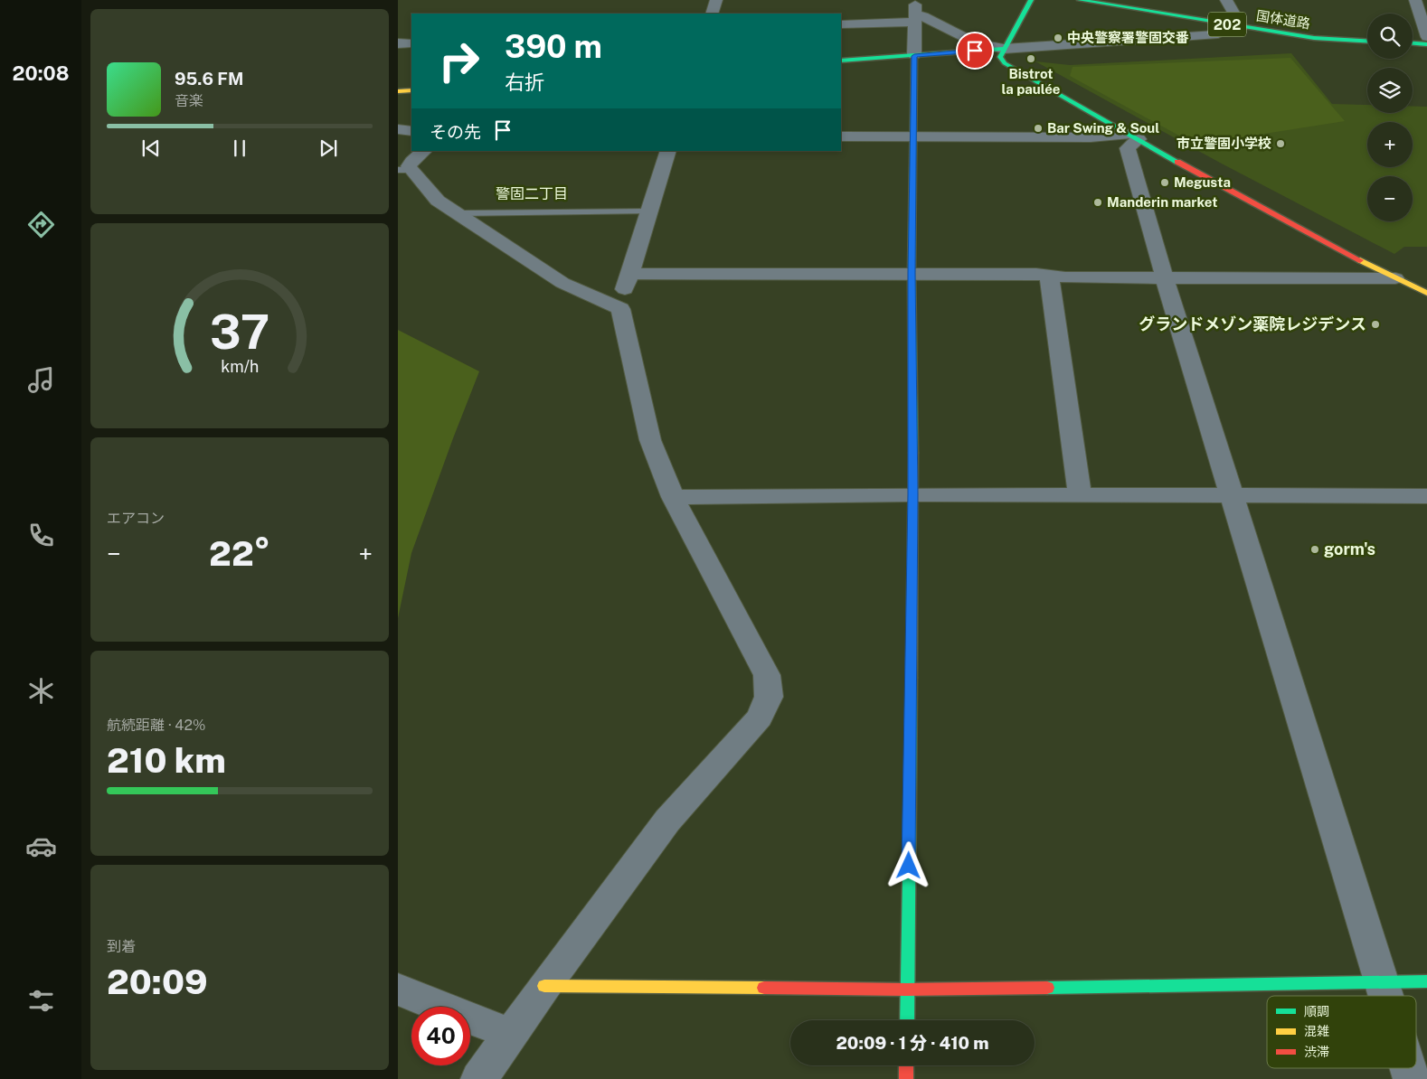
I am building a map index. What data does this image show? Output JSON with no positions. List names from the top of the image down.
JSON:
{
  "streets": {
    "main road": ["国体道路", "202"]
  },
  "districts": ["警固二丁目"],
  "places": [
    "中央警察署警固交番",
    "Bistrot la paulée",
    "Bar Swing & Soul",
    "市立警固小学校",
    "Megusta",
    "Manderin market",
    "グランドメゾン薬院レジデンス",
    "gorm's"
  ],
  "legend": ["順調", "混雑", "渋滞"],
  "page": {
    "tabs": "20:08",
    "map_buttons": ["+", "−"],
    "turn": ["390 m", "右折"],
    "song": ["95.6 FM", "音楽"],
    "then": "その先",
    "tile": [
      "エアコン",
      ["航続距離 · 42%", "210 km"],
      ["到着", "20:09"]
    ],
    "heat": ["−", "22°", "+"],
    "limit": "40",
    "trip": "20:09 · 1 分 · 410 m",
    "gauge": ["37", "km/h"]
  }
}
